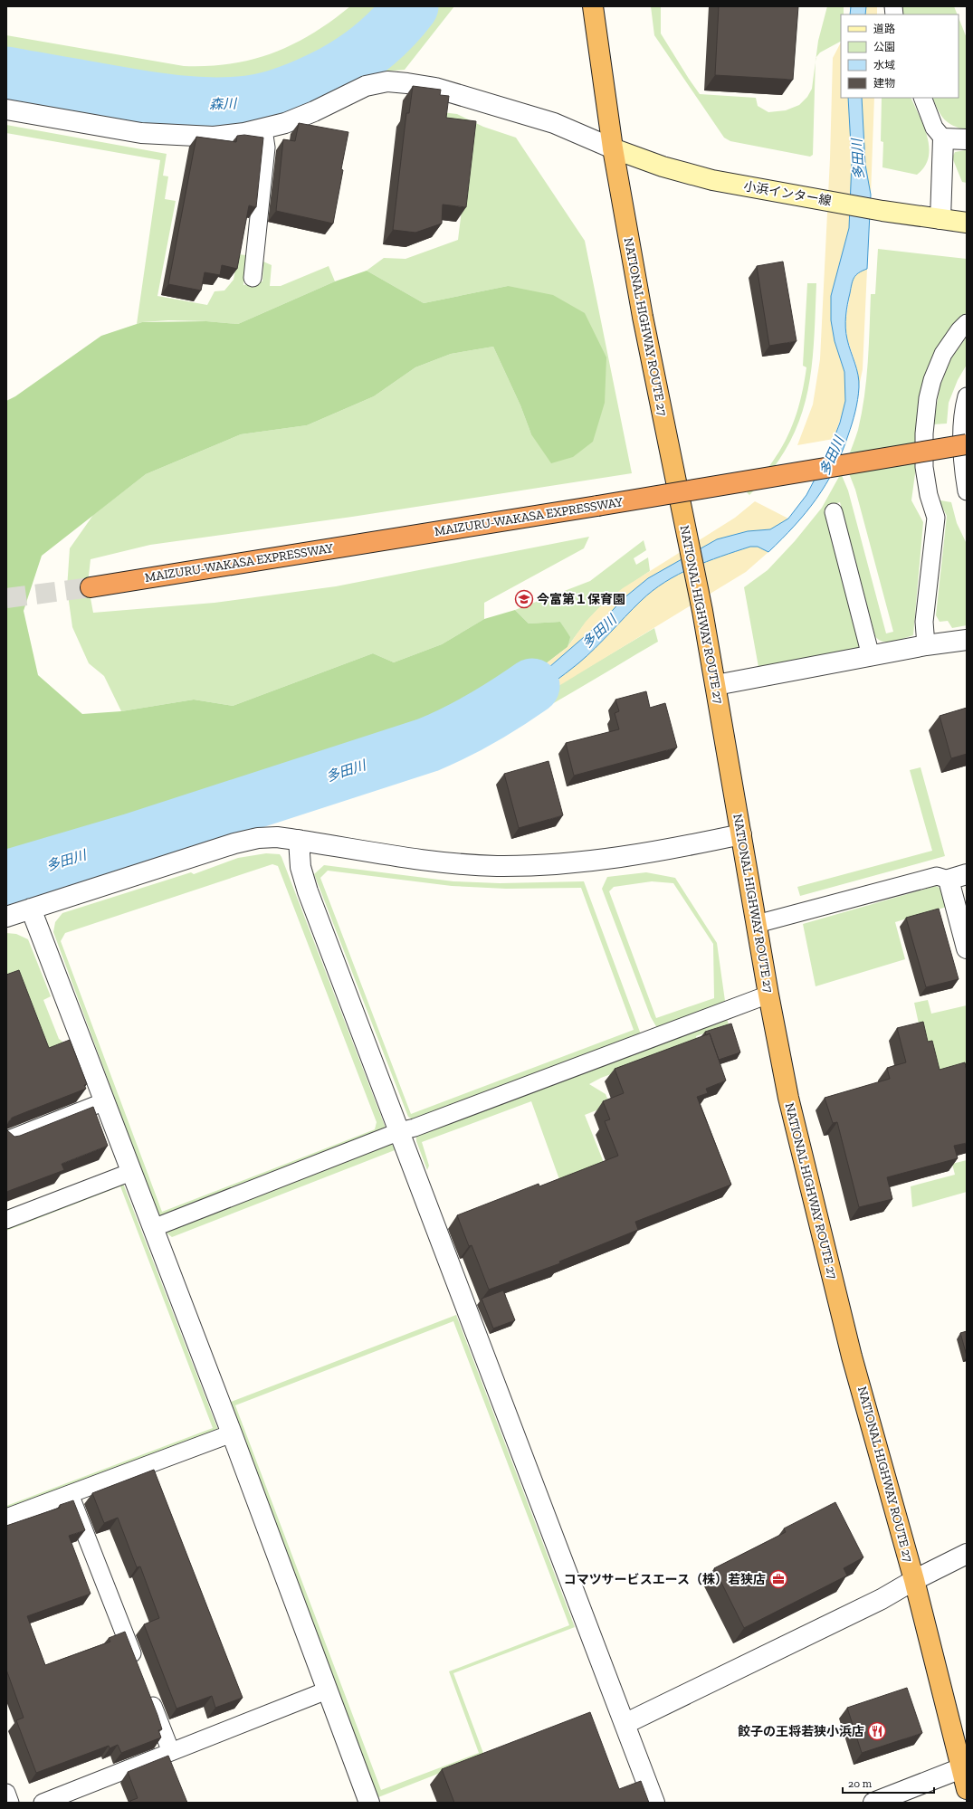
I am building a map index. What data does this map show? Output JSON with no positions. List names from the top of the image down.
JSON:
{
  "streets": {
    "highway": ["NATIONAL HIGHWAY ROUTE 27", "MAIZURU-WAKASA EXPRESSWAY"],
    "main road": ["小浜インター線"]
  },
  "crossings": [
    ["小浜インター線", "NATIONAL HIGHWAY ROUTE 27"]
  ],
  "water": ["森川", "多田川"],
  "places": {
    "school or university": ["今富第１保育園"],
    "office": ["コマツサービスエース（株）若狭店"],
    "restaurant": ["餃子の王将若狭小浜店"]
  },
  "legend": [
    "道路",
    "公園",
    "水域",
    "建物"
  ],
  "scale_bar": "20 m"
}
